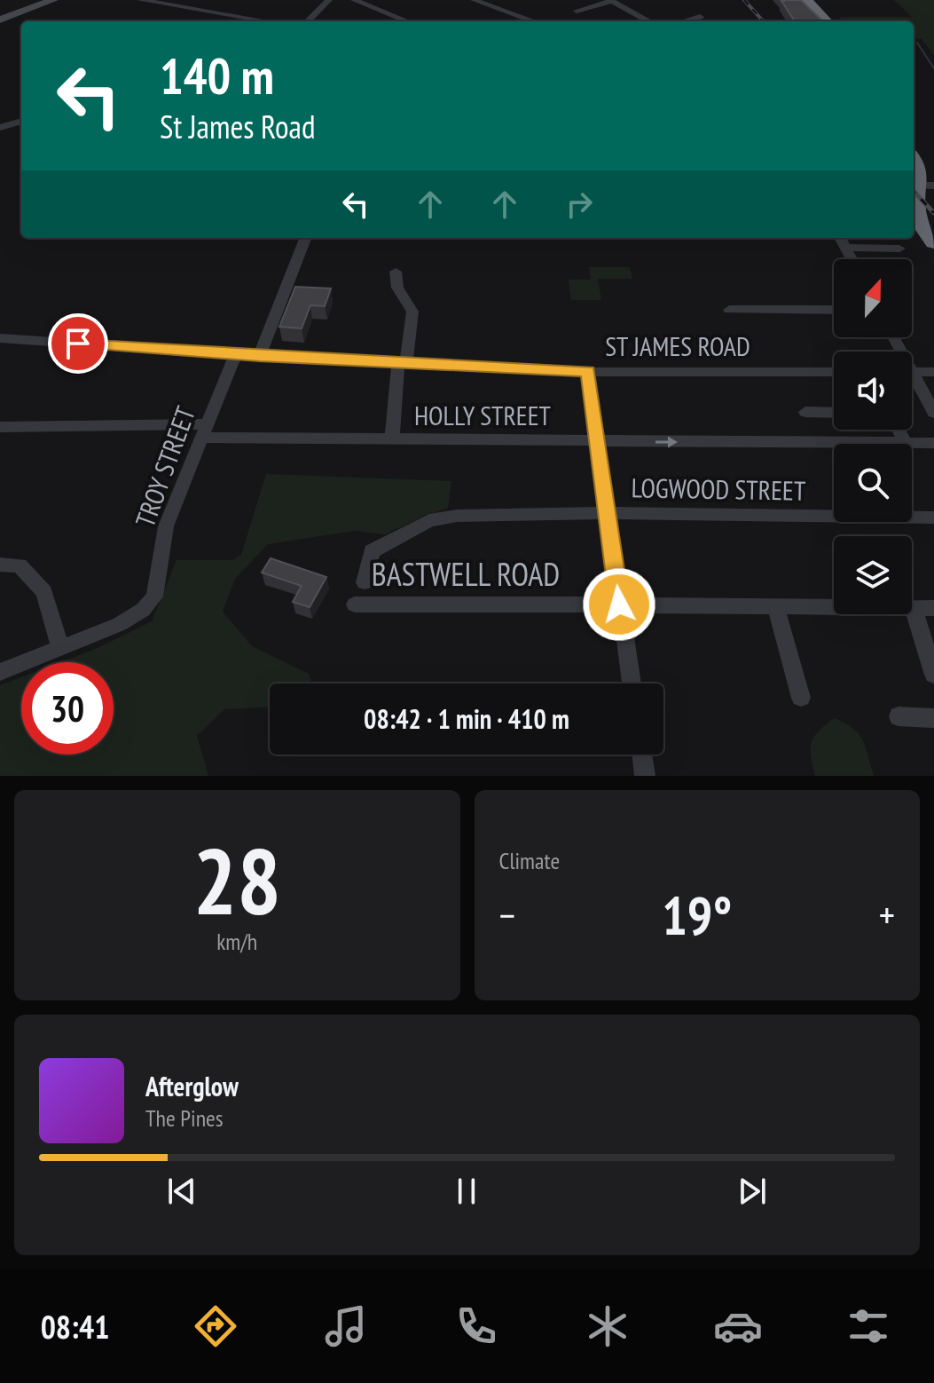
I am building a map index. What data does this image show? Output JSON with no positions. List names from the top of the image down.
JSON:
{
  "streets": {
    "street": [
      "ST JAMES ROAD",
      "HOLLY STREET",
      "TROY STREET",
      "LOGWOOD STREET",
      "BASTWELL ROAD"
    ]
  },
  "crossings": [
    ["ST JAMES ROAD", "TROY STREET"],
    ["HOLLY STREET", "TROY STREET"]
  ],
  "north": "top",
  "page": {
    "turn": ["140 m", "St James Road"],
    "limit": "30",
    "trip": "08:42 · 1 min · 410 m",
    "tile": [
      ["28", "km/h"],
      "Climate"
    ],
    "heat": ["−", "19°", "+"],
    "song": ["Afterglow", "The Pines"],
    "tabs": "08:41"
  }
}
